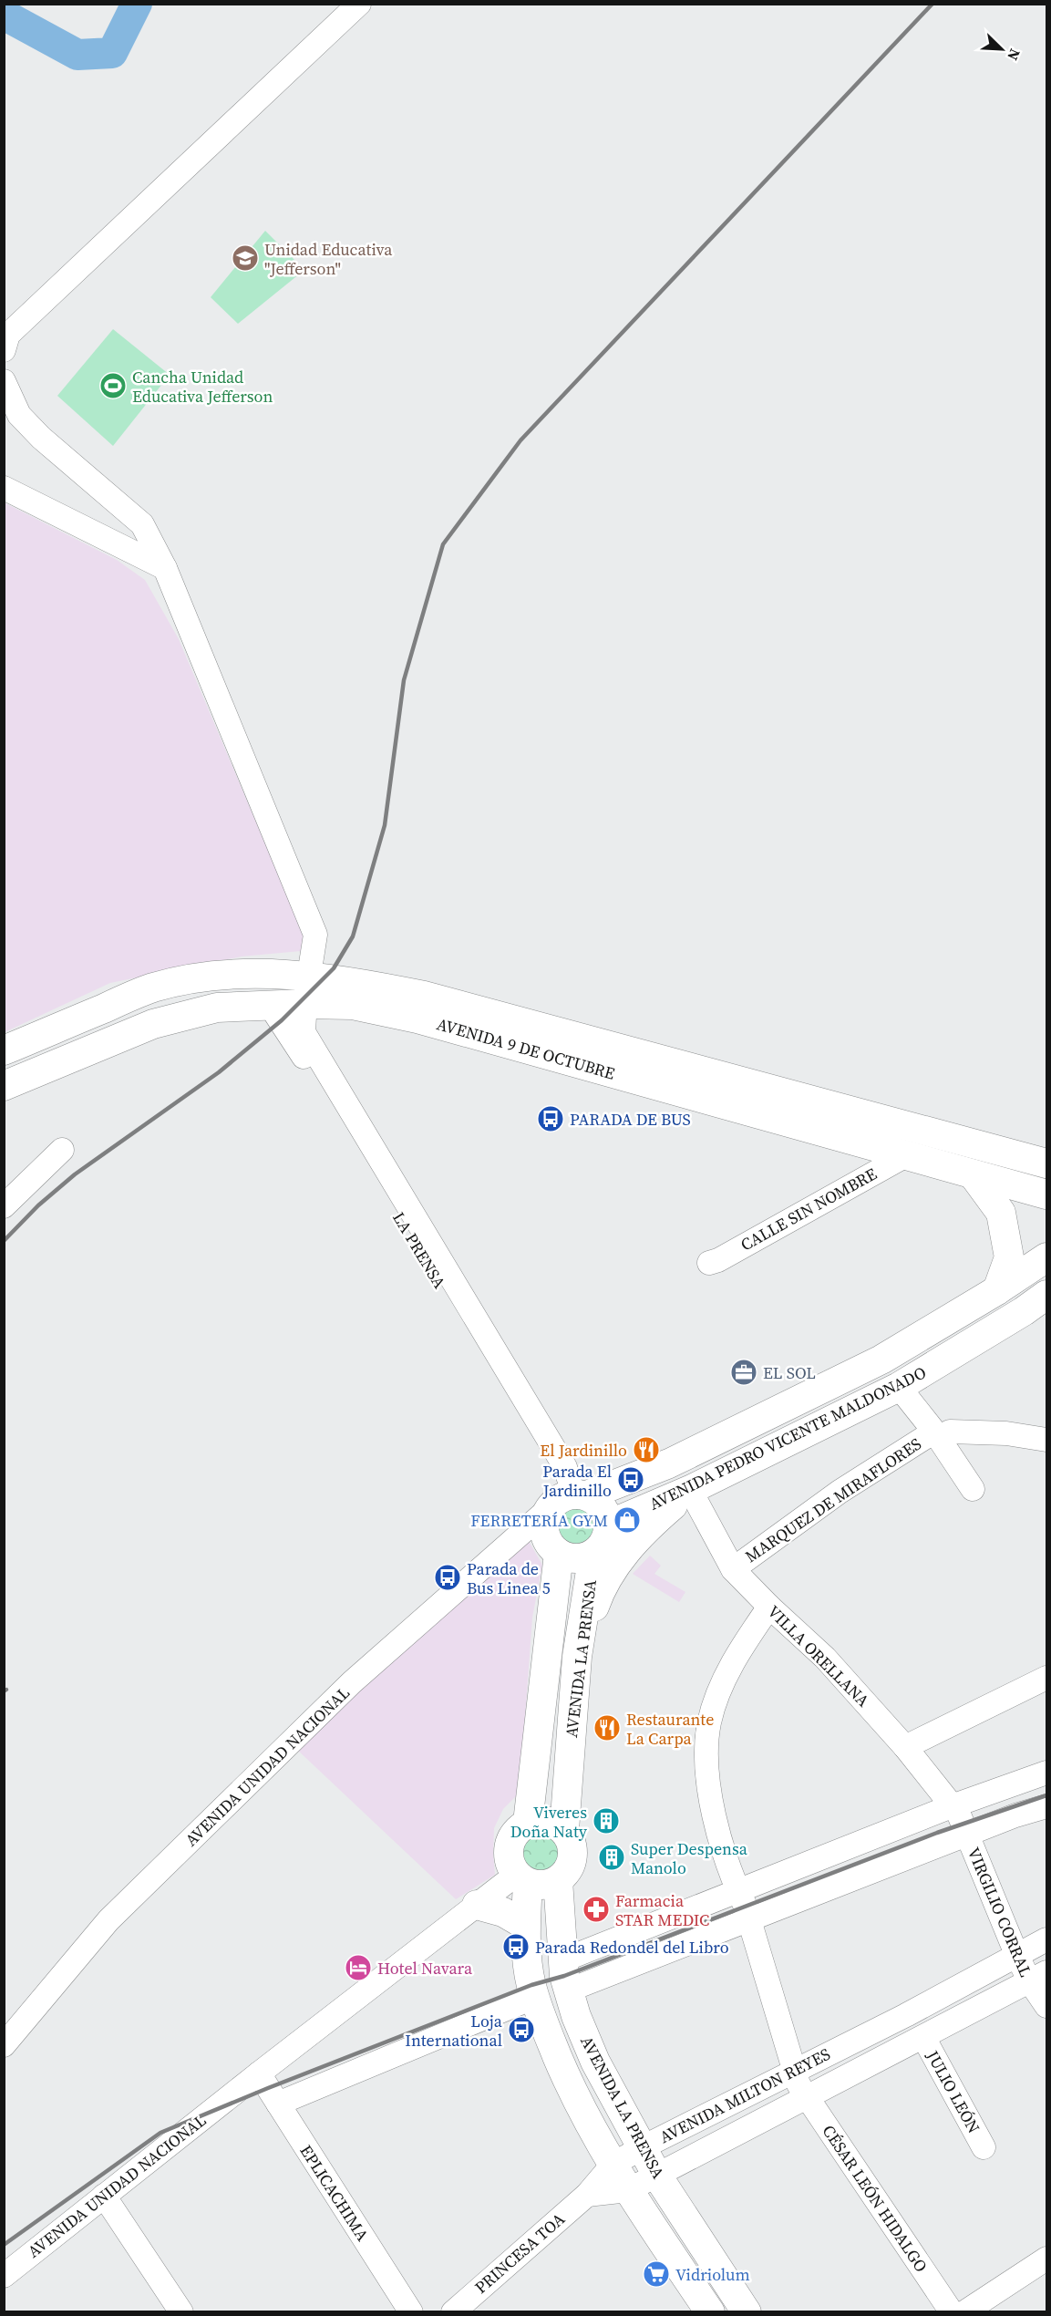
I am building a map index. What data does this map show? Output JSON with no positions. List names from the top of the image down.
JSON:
{
  "streets": {
    "main road": ["AVENIDA 9 DE OCTUBRE", "AVENIDA PEDRO VICENTE MALDONADO", "AVENIDA LA PRENSA"],
    "street": [
      "CALLE SIN NOMBRE",
      "LA PRENSA",
      "MARQUEZ DE MIRAFLORES",
      "VILLA ORELLANA",
      "AVENIDA UNIDAD NACIONAL",
      "VIRGILIO CORRAL",
      "JULIO LEÓN",
      "AVENIDA MILTON REYES",
      "EPLICACHIMA",
      "CÉSAR LEÓN HIDALGO",
      "PRINCESA TOA"
    ]
  },
  "crossings": [
    ["AVENIDA 9 DE OCTUBRE", "CALLE SIN NOMBRE"],
    ["AVENIDA 9 DE OCTUBRE", "LA PRENSA"],
    ["LA PRENSA", "AVENIDA PEDRO VICENTE MALDONADO"],
    ["LA PRENSA", "AVENIDA LA PRENSA"],
    ["LA PRENSA", "AVENIDA UNIDAD NACIONAL"],
    ["AVENIDA PEDRO VICENTE MALDONADO", "VILLA ORELLANA"],
    ["AVENIDA PEDRO VICENTE MALDONADO", "AVENIDA LA PRENSA"],
    ["AVENIDA PEDRO VICENTE MALDONADO", "AVENIDA UNIDAD NACIONAL"],
    ["MARQUEZ DE MIRAFLORES", "VILLA ORELLANA"],
    ["VILLA ORELLANA", "VIRGILIO CORRAL"],
    ["VILLA ORELLANA", "CÉSAR LEÓN HIDALGO"],
    ["AVENIDA LA PRENSA", "AVENIDA UNIDAD NACIONAL"],
    ["AVENIDA LA PRENSA", "AVENIDA MILTON REYES"],
    ["AVENIDA UNIDAD NACIONAL", "EPLICACHIMA"],
    ["VIRGILIO CORRAL", "AVENIDA MILTON REYES"],
    ["JULIO LEÓN", "AVENIDA MILTON REYES"],
    ["AVENIDA MILTON REYES", "CÉSAR LEÓN HIDALGO"],
    ["AVENIDA MILTON REYES", "PRINCESA TOA"]
  ],
  "places": {
    "school or university": ["Unidad Educativa \"Jefferson\""],
    "sports": ["Cancha Unidad Educativa Jefferson"],
    "bus stop": [
      "PARADA DE BUS",
      "Parada El Jardinillo",
      "Parada de Bus Linea 5",
      "Parada Redondel del Libro",
      "Loja International"
    ],
    "office": ["EL SOL"],
    "restaurant": ["El Jardinillo", "Restaurante La Carpa"],
    "shop": ["FERRETERÍA GYM"],
    "building": ["Viveres Doña Naty", "Super Despensa Manolo"],
    "pharmacy": ["Farmacia STAR MEDIC"],
    "hotel": ["Hotel Navara"],
    "supermarket": ["Vidriolum"]
  },
  "north": "bottom right"
}
